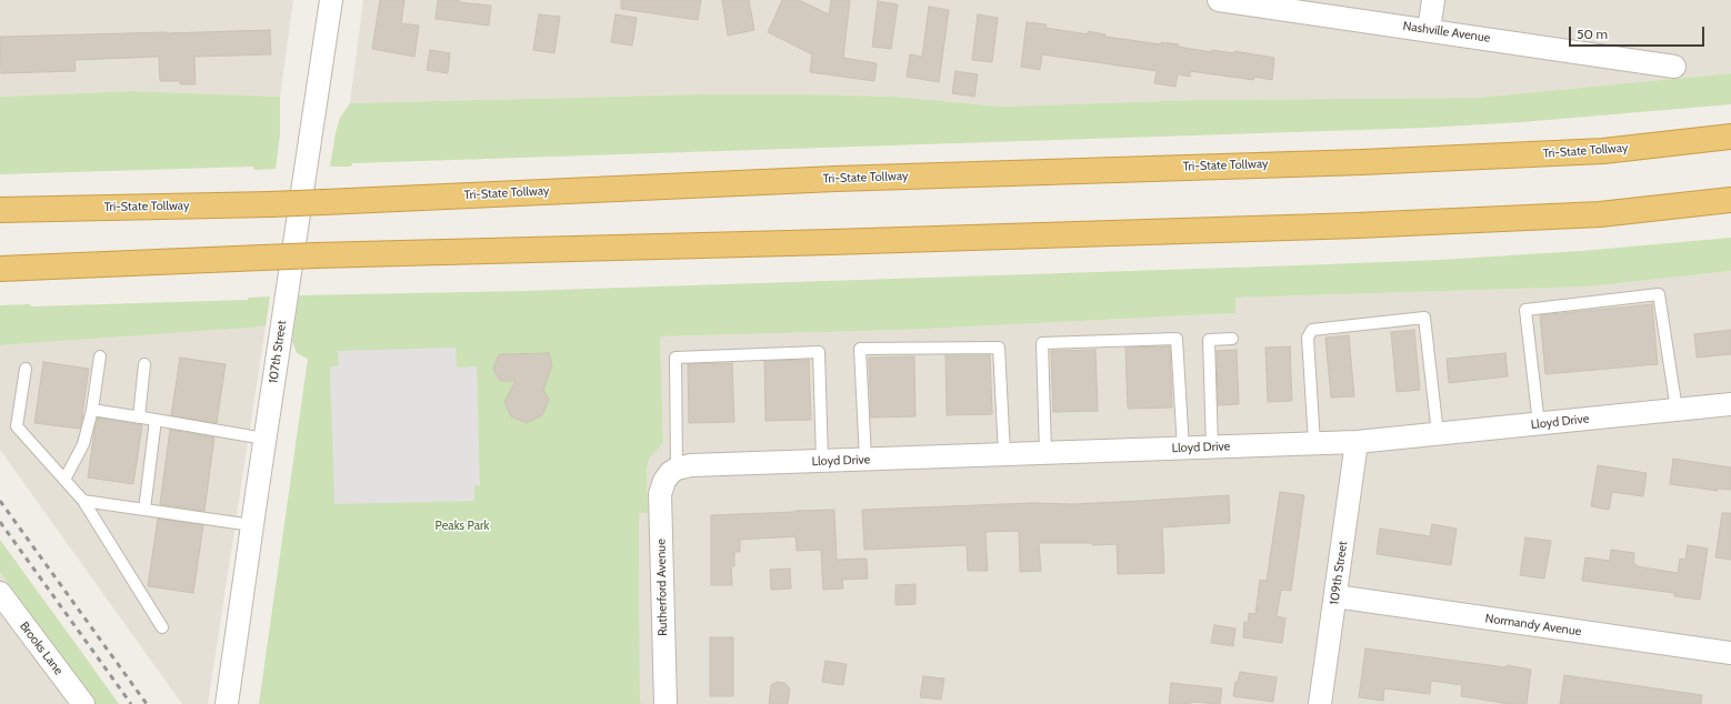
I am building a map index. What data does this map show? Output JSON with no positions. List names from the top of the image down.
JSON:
{
  "streets": {
    "highway": ["Tri-State Tollway"],
    "street": [
      "Nashville Avenue",
      "107th Street",
      "Lloyd Drive",
      "109th Street",
      "Rutherford Avenue",
      "Normandy Avenue",
      "Brooks Lane"
    ]
  },
  "crossings": [
    ["Lloyd Drive", "109th Street"],
    ["Lloyd Drive", "Rutherford Avenue"],
    ["109th Street", "Normandy Avenue"]
  ],
  "parks": ["Peaks Park"],
  "scale_bar": "50 m"
}
